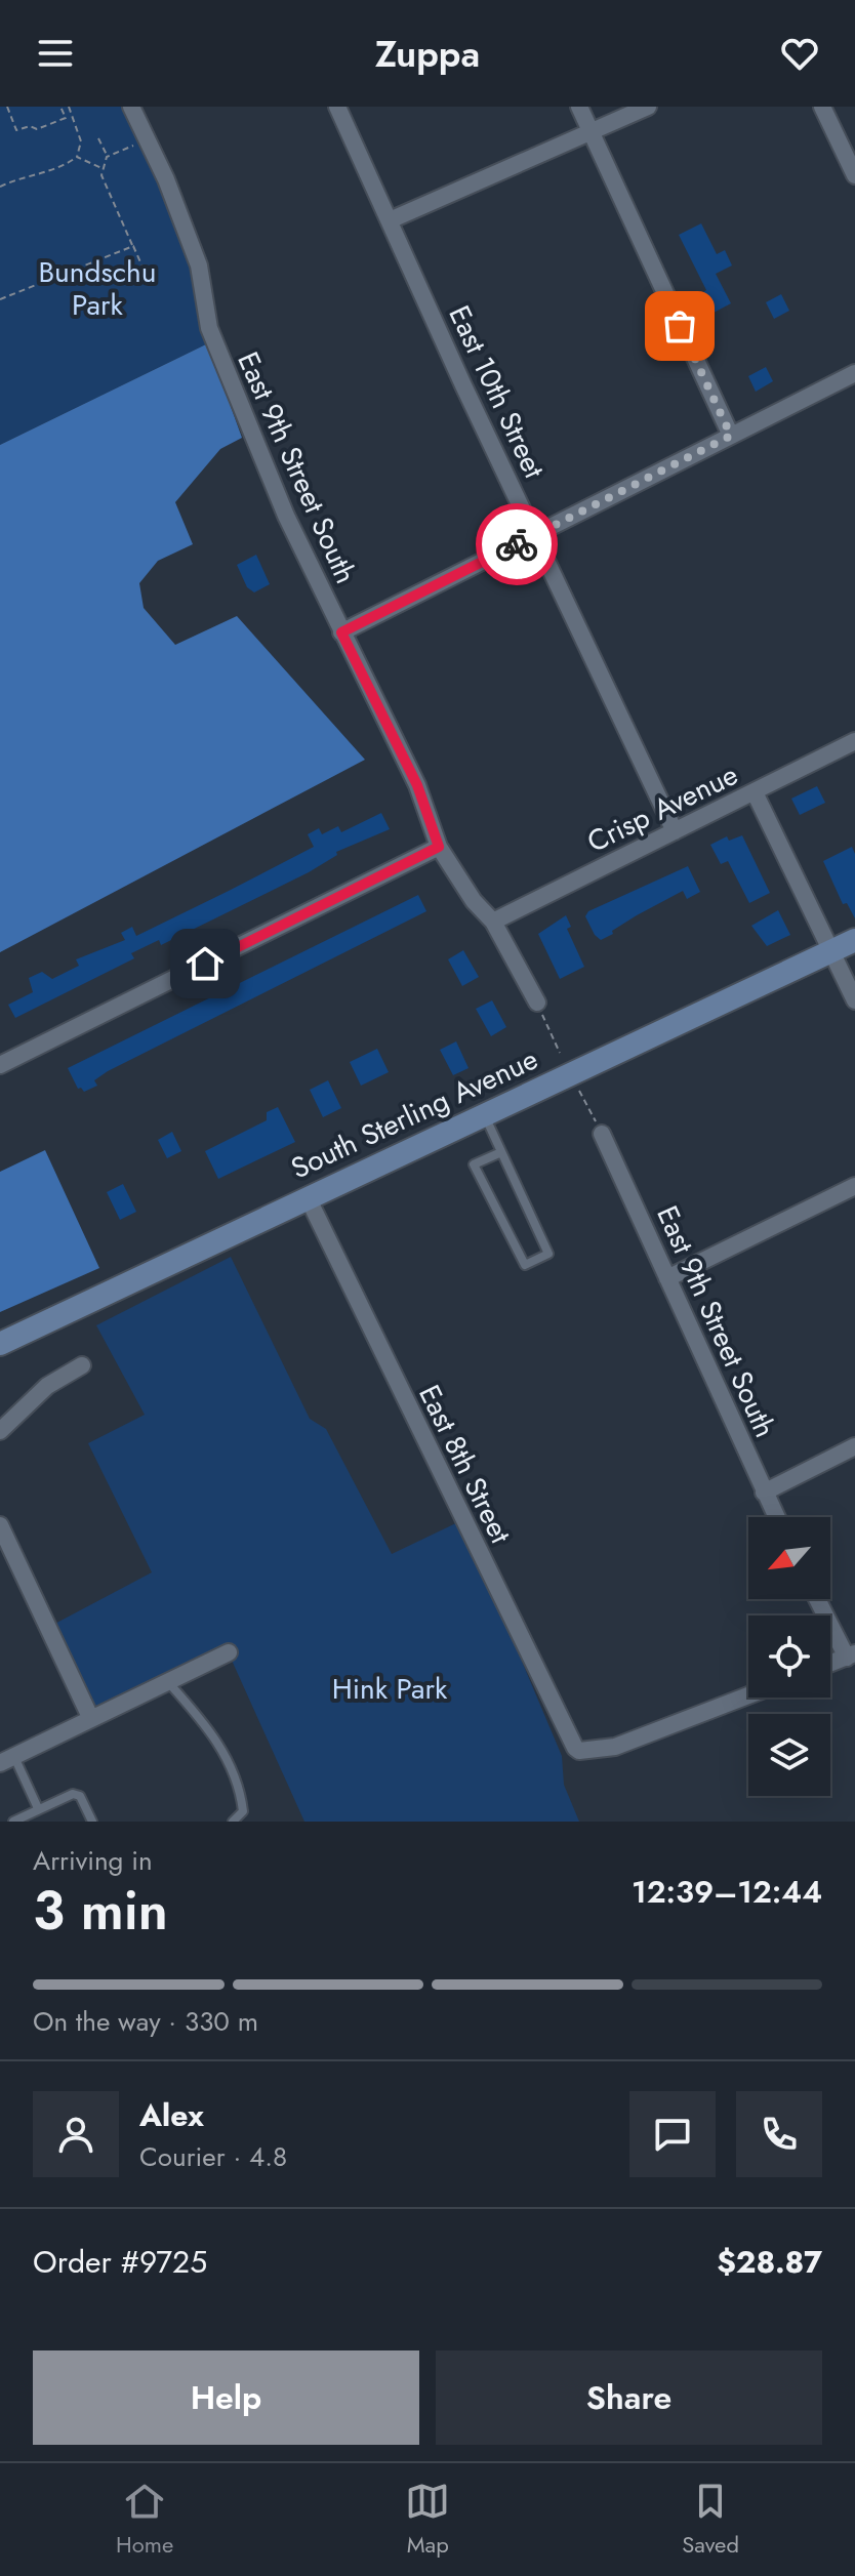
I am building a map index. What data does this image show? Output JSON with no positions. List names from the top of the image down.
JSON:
{
  "streets": {
    "main road": ["South Sterling Avenue"],
    "street": [
      "East 10th Street",
      "East 9th Street South",
      "Crisp Avenue",
      "East 8th Street"
    ]
  },
  "crossings": [
    ["East 10th Street", "Crisp Avenue"],
    ["East 9th Street South", "Crisp Avenue"],
    ["South Sterling Avenue", "East 8th Street"]
  ],
  "parks": ["Bundschu Park", "Hink Park"],
  "north": "bottom left",
  "page": {
    "header": "Zuppa",
    "heading": ["3 min", "Arriving in", "12:39–12:44"],
    "panel": [
      "Alex",
      "Courier · 4.8",
      "Order #9725",
      "$28.87"
    ],
    "bar": "On the way · 330 m",
    "buttons": ["Help", "Share"],
    "tabs": ["Home", "Map", "Saved"]
  }
}
